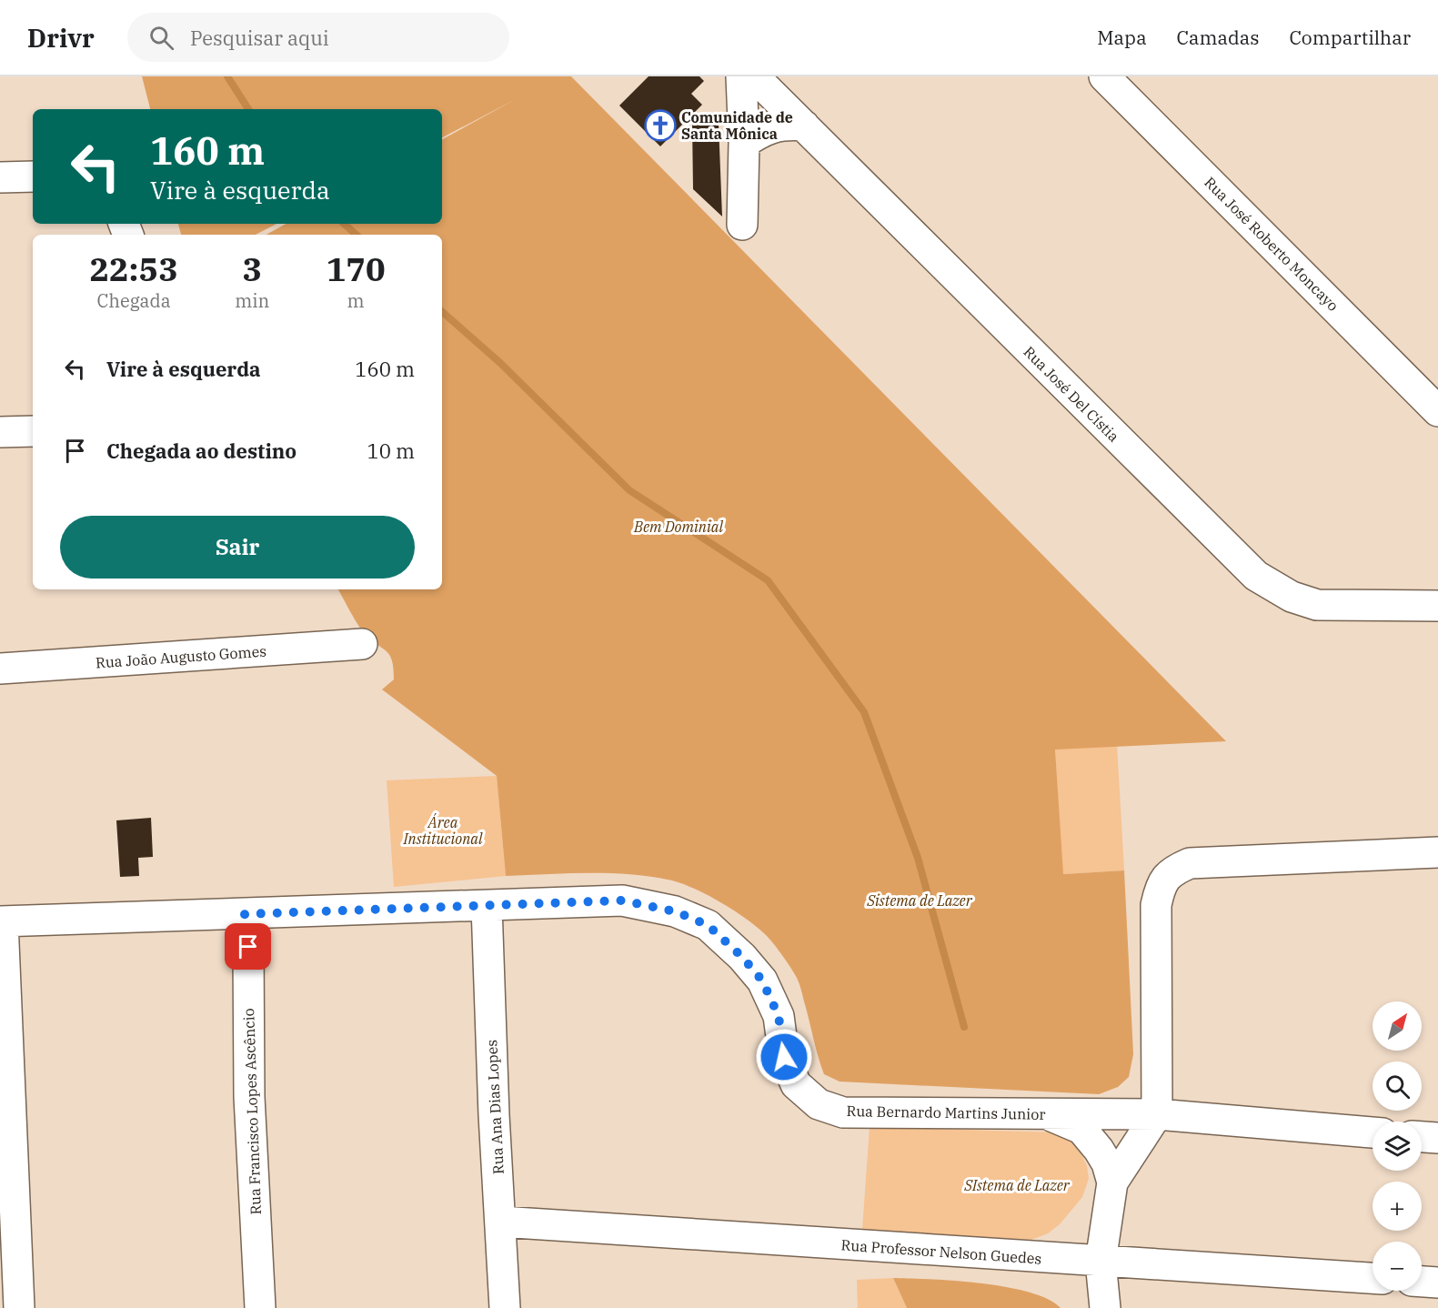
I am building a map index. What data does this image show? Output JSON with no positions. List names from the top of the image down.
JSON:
{
  "streets": {
    "street": [
      "Rua José Roberto Moncayo",
      "Rua José Del Cístia",
      "Rua João Augusto Gomes",
      "Rua Ana Dias Lopes",
      "Rua Francisco Lopes Ascêncio",
      "Rua Bernardo Martins Junior",
      "Rua Professor Nelson Guedes"
    ]
  },
  "crossings": [
    ["Rua Ana Dias Lopes", "Rua Bernardo Martins Junior"],
    ["Rua Ana Dias Lopes", "Rua Professor Nelson Guedes"],
    ["Rua Francisco Lopes Ascêncio", "Rua Bernardo Martins Junior"]
  ],
  "parks": [
    "Bem Dominial",
    "Área Institucional",
    "Sistema de Lazer",
    "SIstema de Lazer"
  ],
  "places": {
    "church": ["Comunidade de Santa Mônica"]
  },
  "north": "top right",
  "page": {
    "header": "Drivr",
    "search": "Pesquisar aqui",
    "nav": ["Mapa", "Camadas", "Compartilhar"],
    "turn": ["160 m", "Vire à esquerda"],
    "eta": [
      "22:53",
      "Chegada",
      "3",
      "min",
      "170",
      "m"
    ],
    "list": [
      {
        "name": "Vire à esquerda",
        "value": "160 m"
      },
      {
        "name": "Chegada ao destino",
        "value": "10 m"
      }
    ],
    "buttons": "Sair",
    "map_buttons": ["+", "−"]
  }
}
